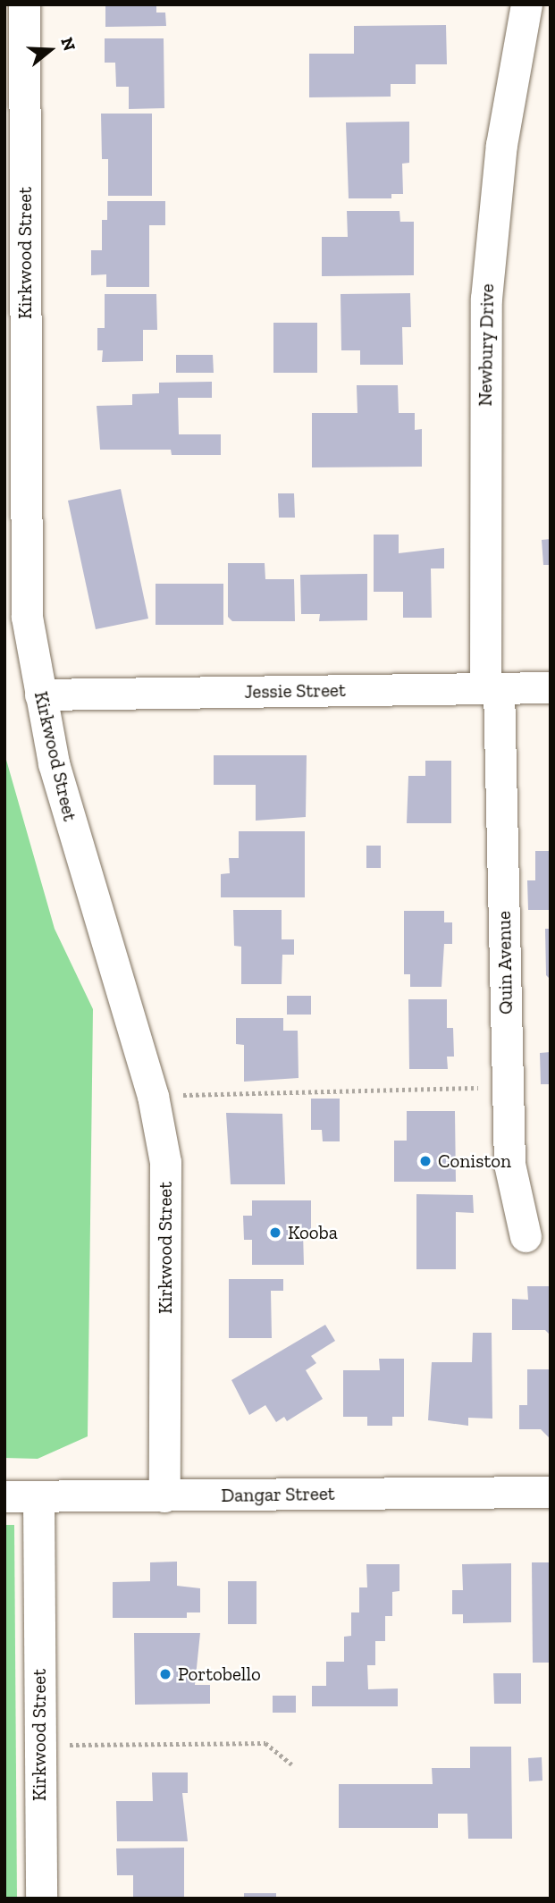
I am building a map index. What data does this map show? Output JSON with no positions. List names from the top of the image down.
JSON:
{
  "streets": {
    "street": [
      "Kirkwood Street",
      "Newbury Drive",
      "Jessie Street",
      "Quin Avenue",
      "Dangar Street"
    ]
  },
  "crossings": [
    ["Kirkwood Street", "Jessie Street"],
    ["Kirkwood Street", "Dangar Street"],
    ["Newbury Drive", "Jessie Street"],
    ["Newbury Drive", "Quin Avenue"],
    ["Jessie Street", "Quin Avenue"]
  ],
  "places": ["Coniston", "Kooba", "Portobello"],
  "north": "right"
}
